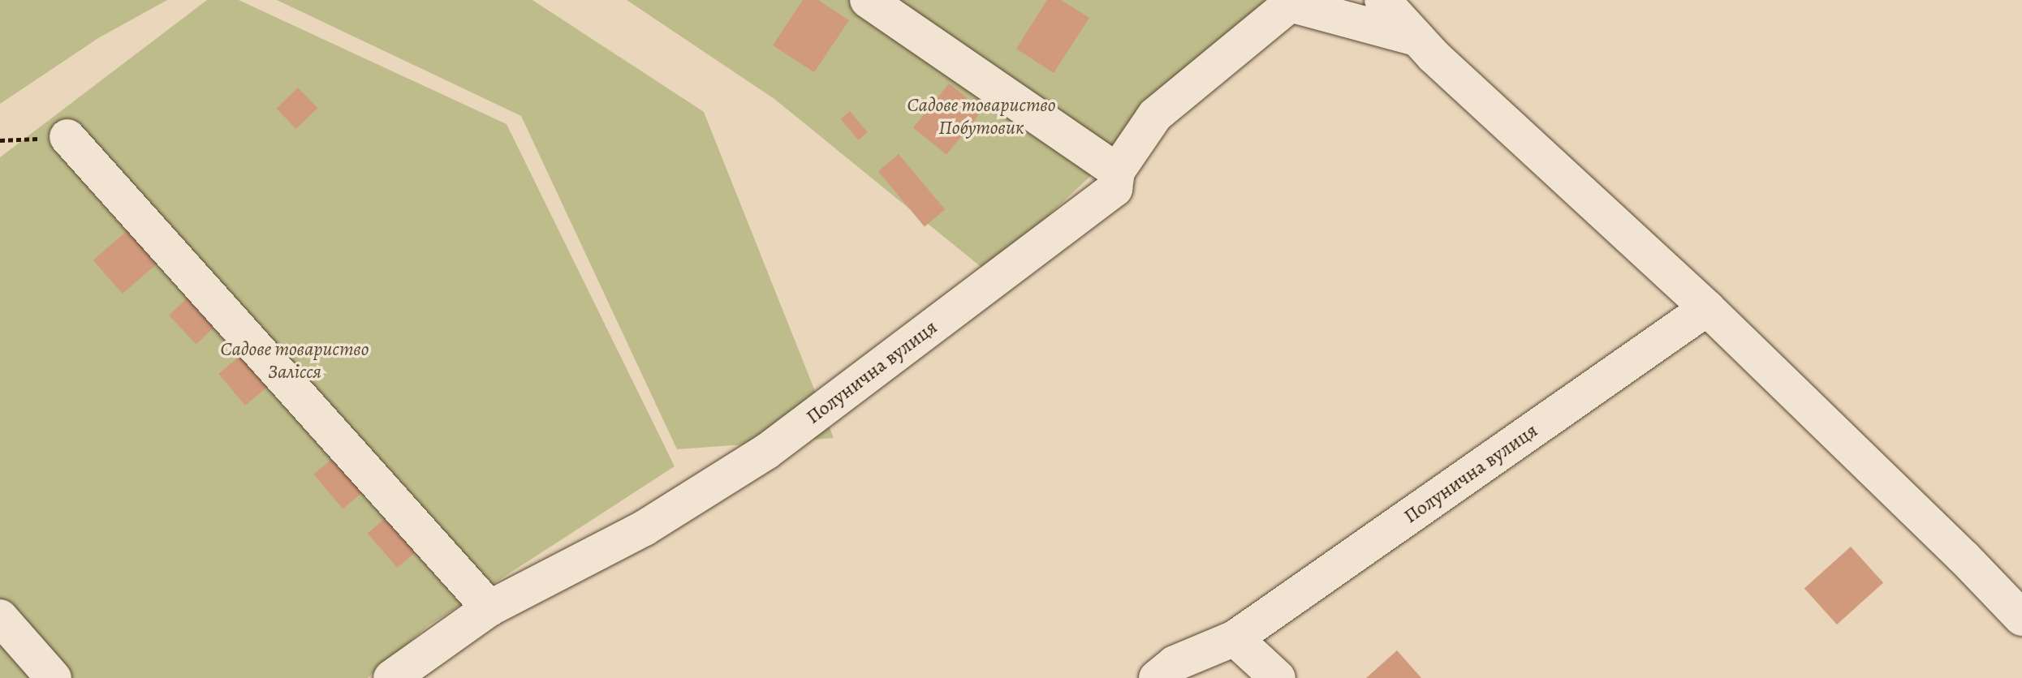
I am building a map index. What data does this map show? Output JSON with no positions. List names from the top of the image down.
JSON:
{
  "streets": {
    "street": ["Полунична вулиця"]
  },
  "parks": ["Садове товариство Побутовик", "Садове товариство Залісся"]
}
